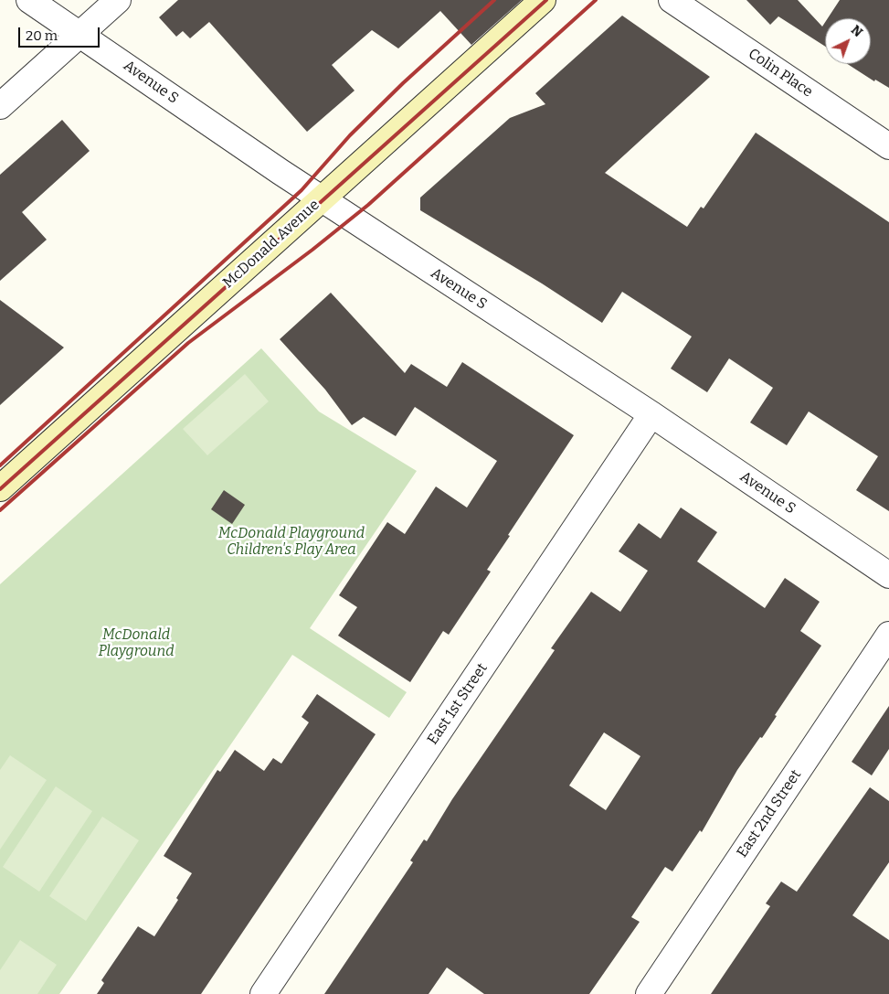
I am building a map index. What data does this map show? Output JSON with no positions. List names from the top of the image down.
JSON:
{
  "streets": {
    "main road": ["McDonald Avenue"],
    "street": [
      "Colin Place",
      "Avenue S",
      "East 1st Street",
      "East 2nd Street"
    ]
  },
  "crossings": [
    ["Avenue S", "McDonald Avenue"],
    ["Avenue S", "East 1st Street"]
  ],
  "parks": ["McDonald Playground Children's Play Area", "McDonald Playground"],
  "scale_bar": "20 m",
  "north": "top right"
}
